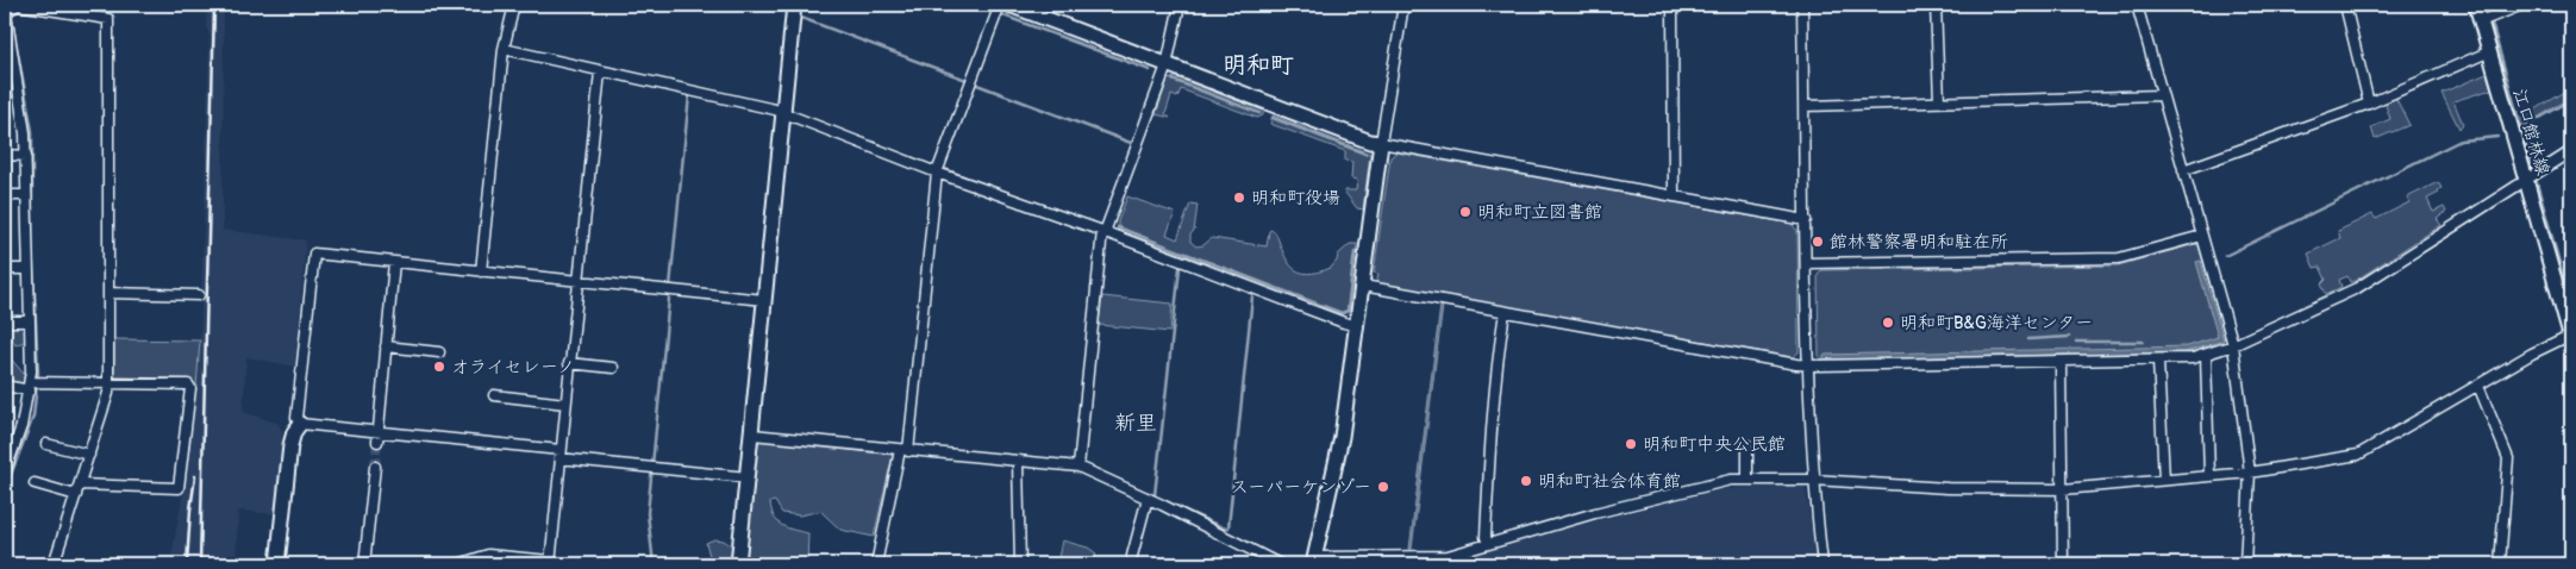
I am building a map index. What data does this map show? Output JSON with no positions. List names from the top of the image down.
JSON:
{
  "streets": {
    "street": ["江口館林線"]
  },
  "districts": ["明和町", "新里"],
  "places": [
    "明和町役場",
    "明和町立図書館",
    "館林警察署明和駐在所",
    "明和町B&G海洋センター",
    "オライセレーノ",
    "明和町中央公民館",
    "明和町社会体育館",
    "スーパーケンゾー"
  ]
}
